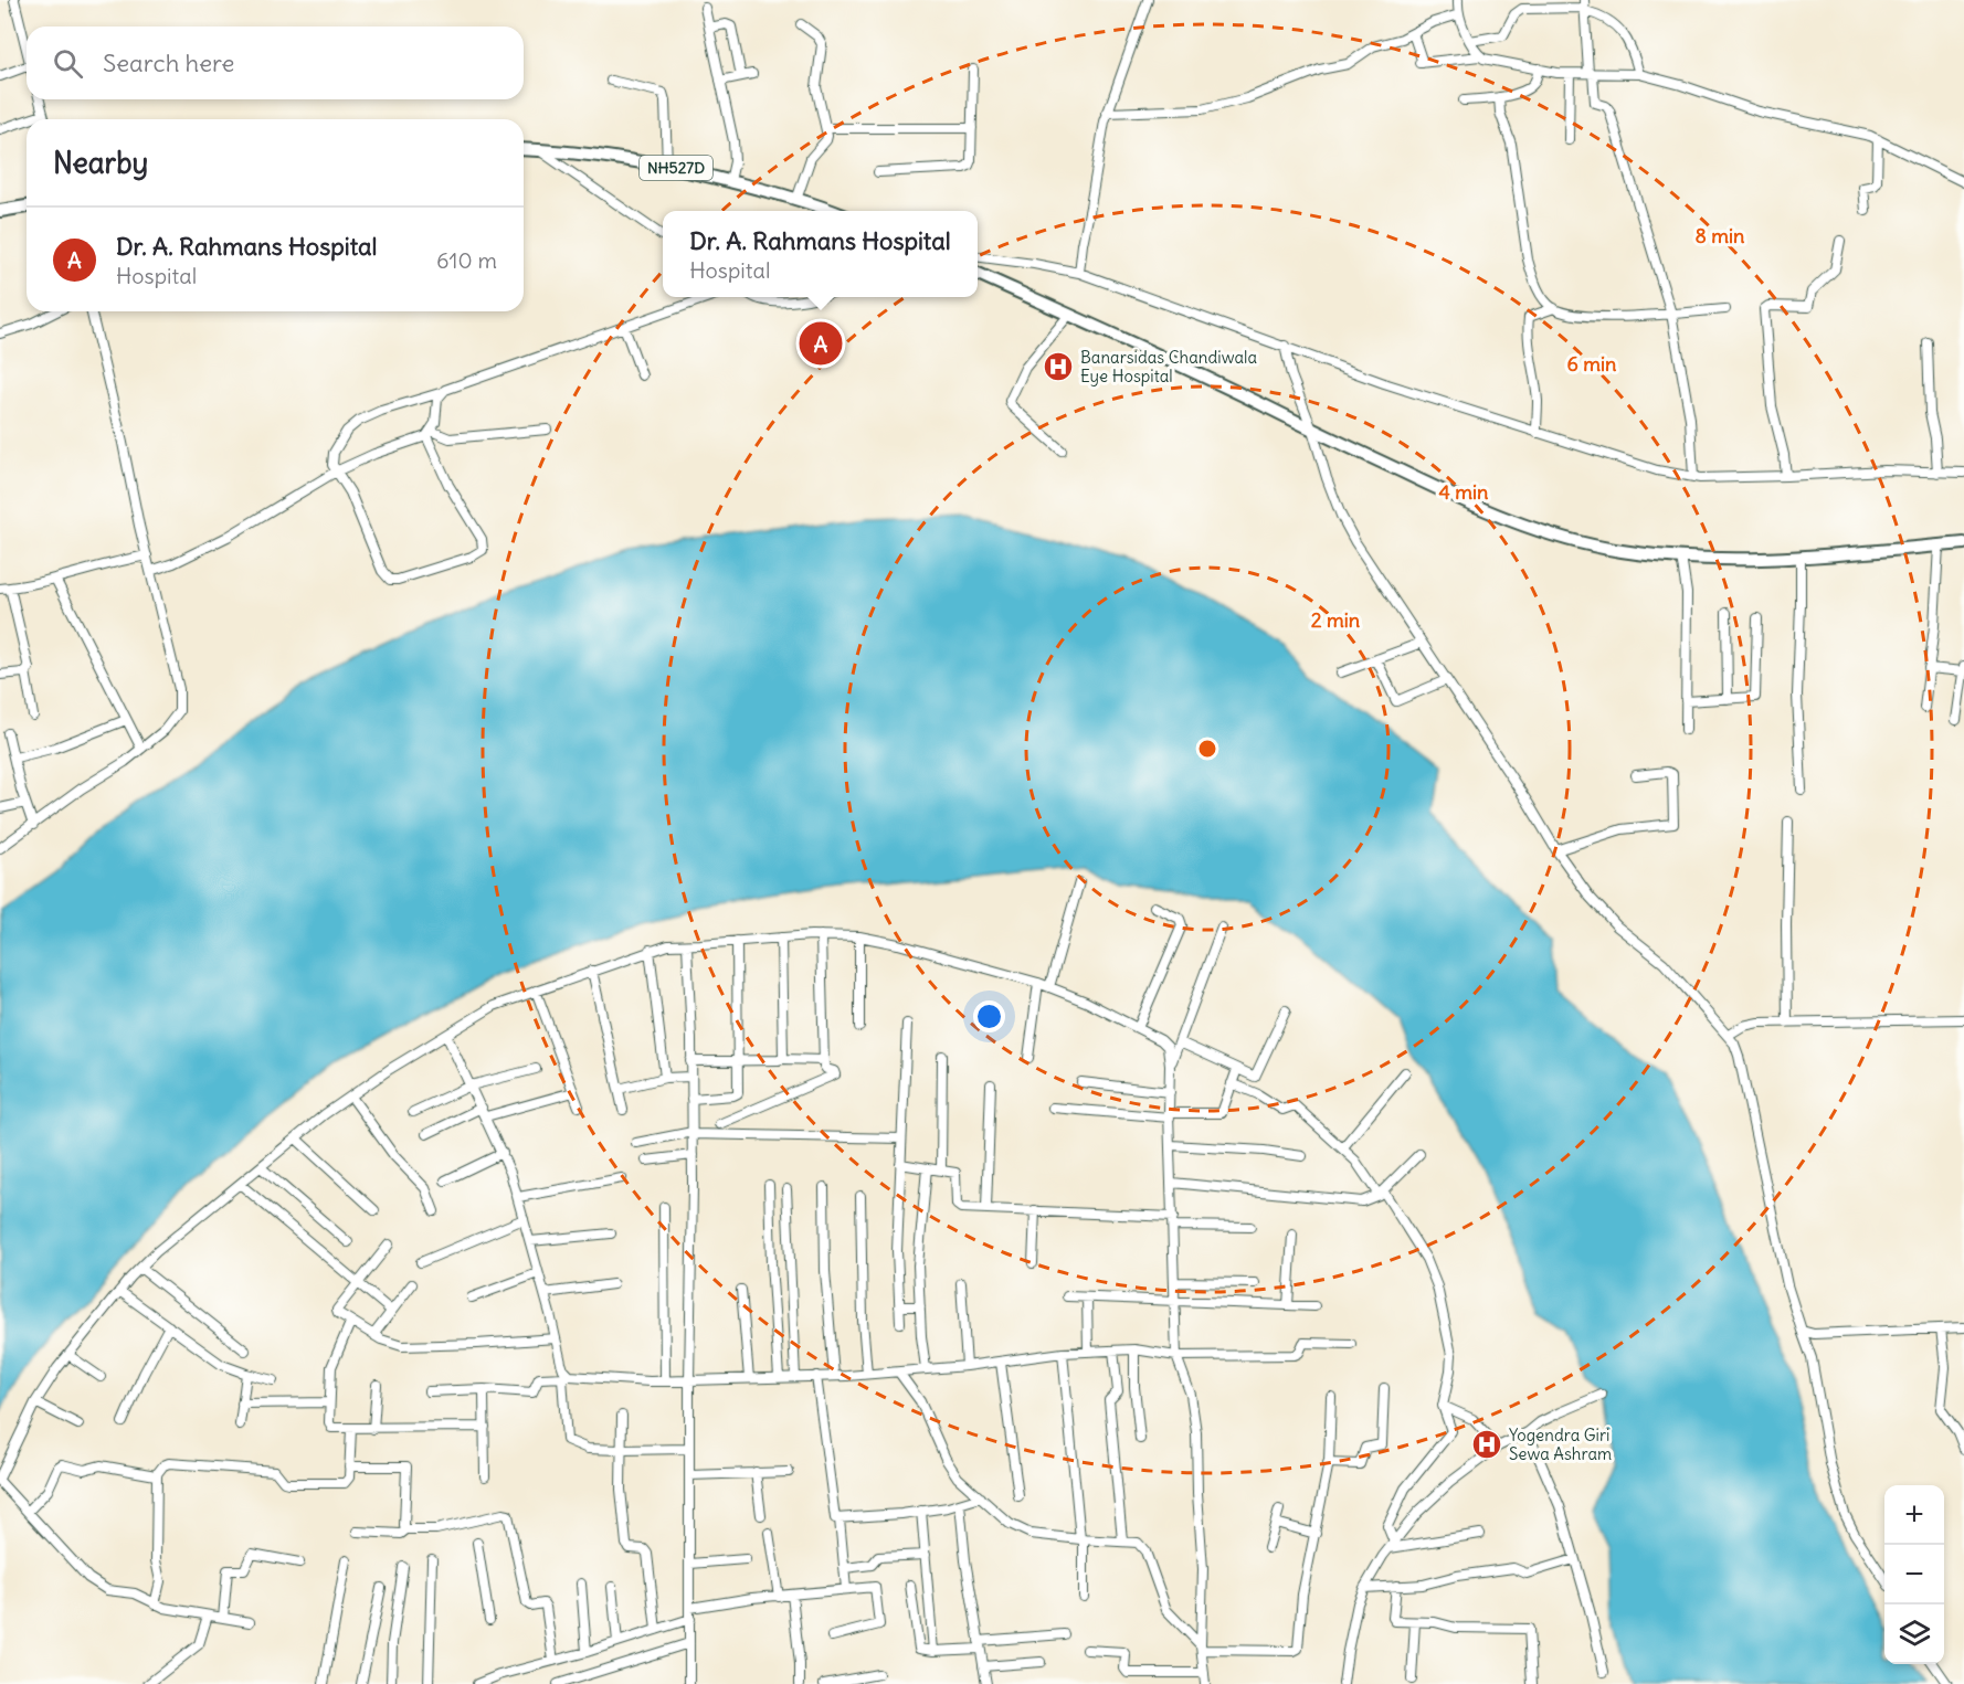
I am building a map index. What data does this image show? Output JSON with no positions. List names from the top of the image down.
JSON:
{
  "streets": {
    "highway": ["NH527D"]
  },
  "places": {
    "hospital": ["Banarsidas Chandiwala Eye Hospital", "Yogendra Giri Sewa Ashram"]
  },
  "page": {
    "search": "Search here",
    "heading": "Nearby",
    "list": [
      {
        "mark": "A",
        "name": "Dr. A. Rahmans Hospital",
        "note": "Hospital",
        "value": "610 m"
      }
    ],
    "popup": ["Dr. A. Rahmans Hospital", "Hospital"],
    "pins": "A",
    "map_buttons": ["+", "−"]
  },
  "rings": [
    "8 min",
    "6 min",
    "4 min",
    "2 min"
  ]
}
